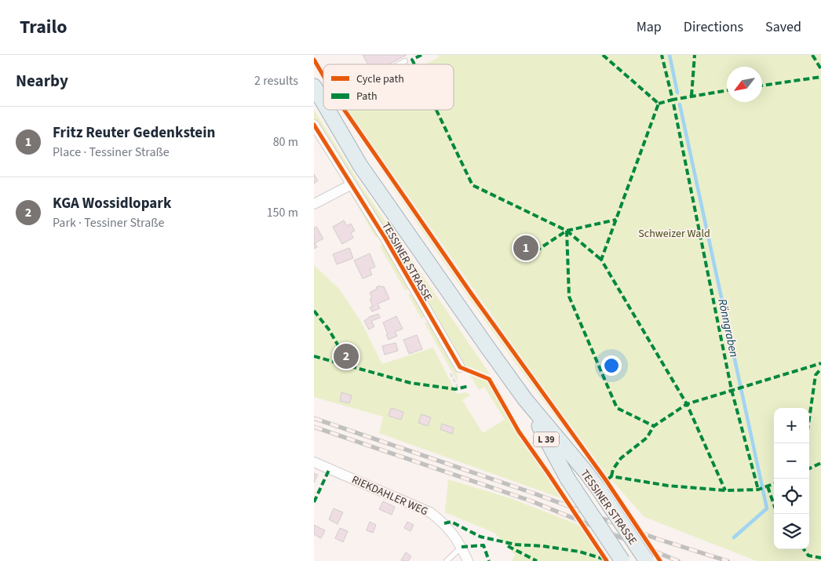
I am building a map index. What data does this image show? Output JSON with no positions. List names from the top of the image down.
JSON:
{
  "streets": {
    "main road": ["TESSINER STRASSE", "L 39"],
    "street": ["RIEKDAHLER WEG"]
  },
  "water": ["Rönngraben"],
  "parks": ["Schweizer Wald"],
  "legend": ["Cycle path", "Path"],
  "north": "bottom left",
  "page": {
    "header": "Trailo",
    "nav": ["Map", "Directions", "Saved"],
    "heading": ["Nearby", "2 results"],
    "list": [
      {
        "mark": "1",
        "name": "Fritz Reuter Gedenkstein",
        "note": "Place · Tessiner Straße",
        "value": "80 m"
      },
      {
        "mark": "2",
        "name": "KGA Wossidlopark",
        "note": "Park · Tessiner Straße",
        "value": "150 m"
      }
    ],
    "pins": ["1", "2"],
    "map_buttons": ["+", "−"]
  }
}
